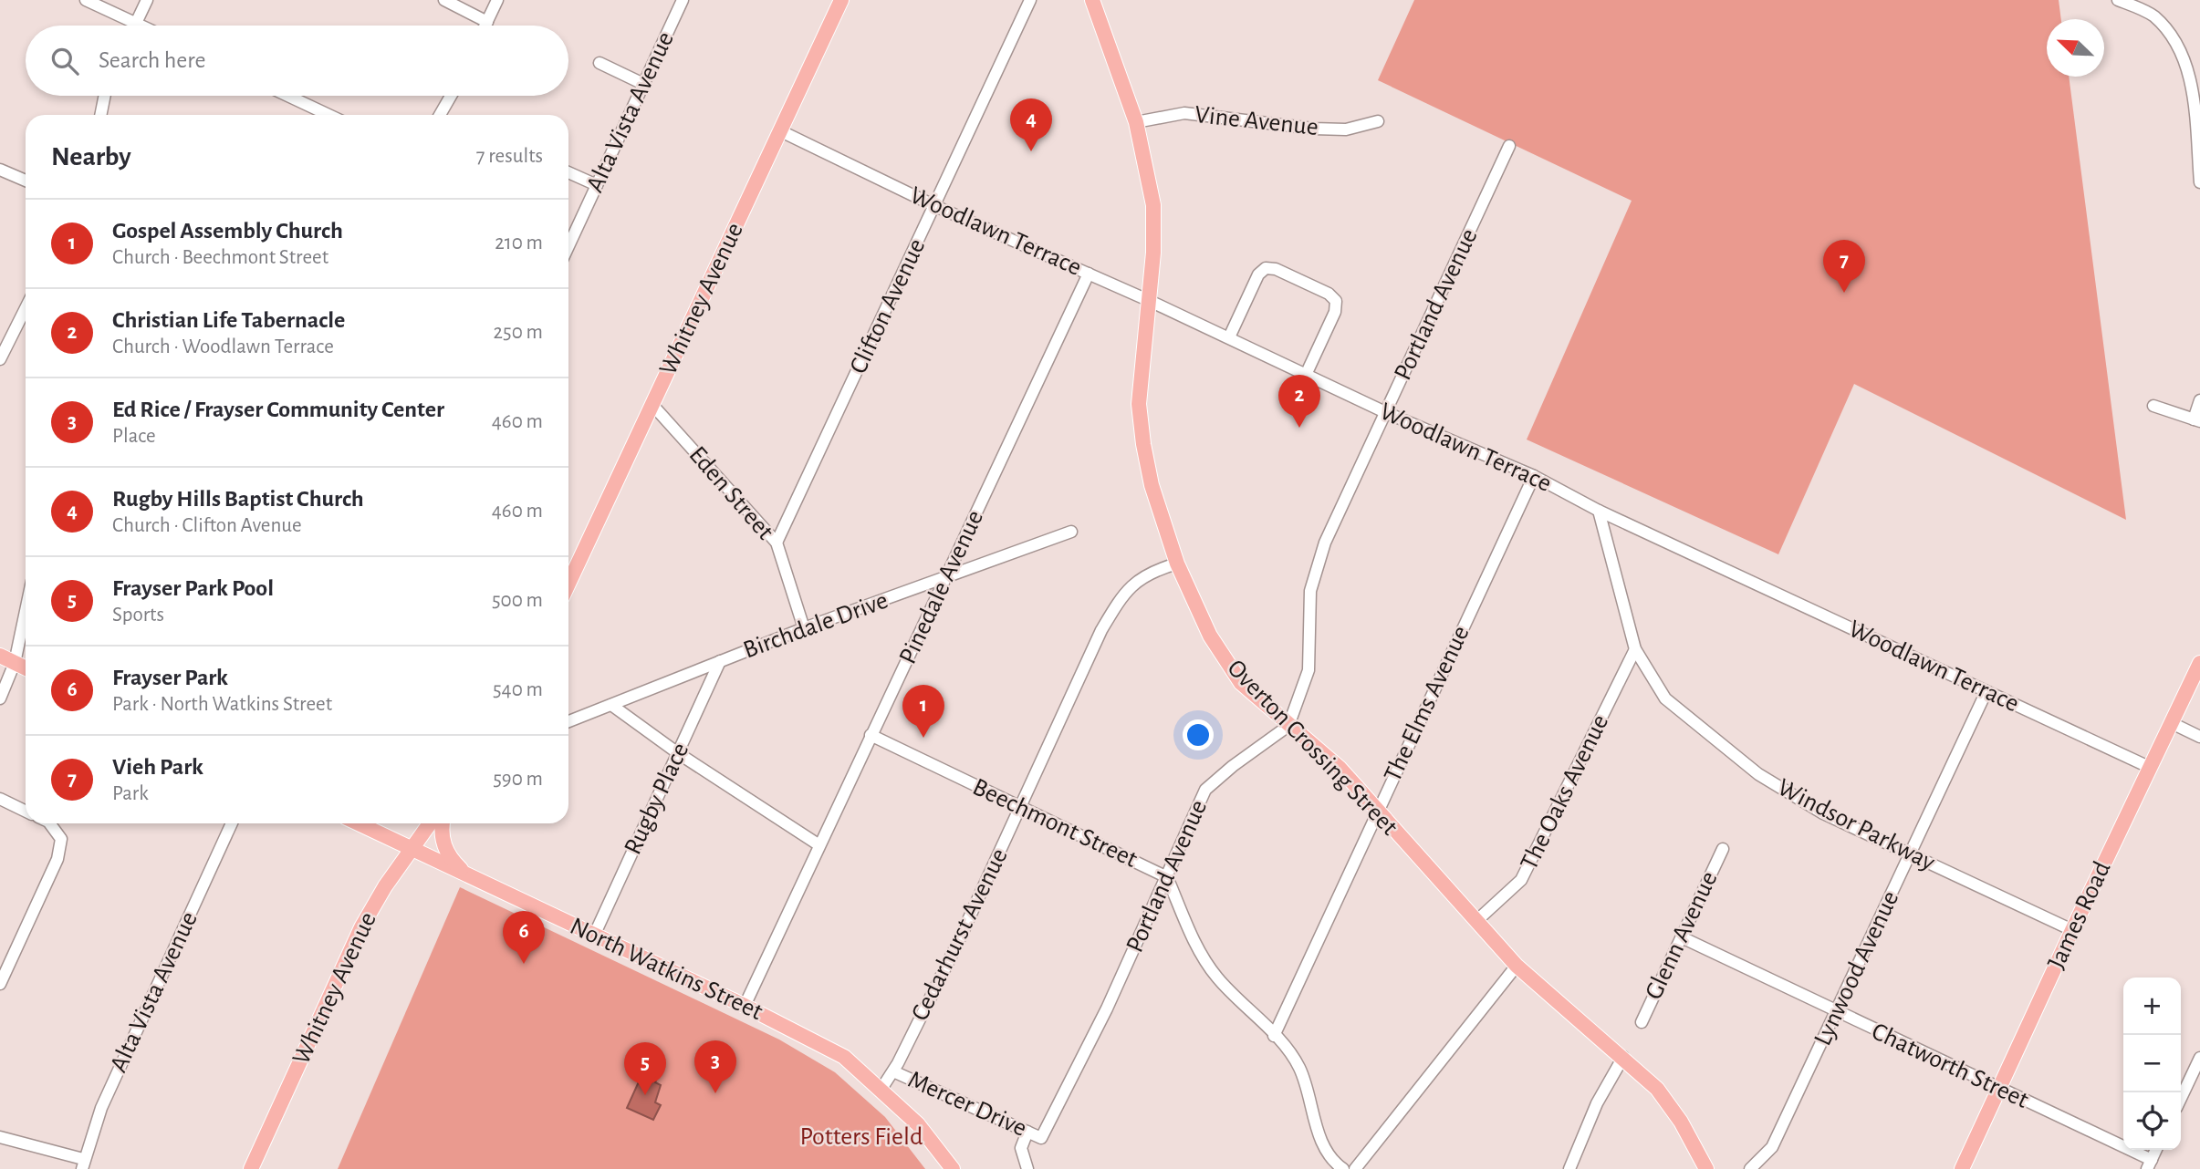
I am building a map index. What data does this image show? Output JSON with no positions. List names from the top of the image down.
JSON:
{
  "streets": {
    "main road": [
      "Whitney Avenue",
      "Overton Crossing Street",
      "James Road",
      "North Watkins Street"
    ],
    "street": [
      "Alta Vista Avenue",
      "Vine Avenue",
      "Woodlawn Terrace",
      "Portland Avenue",
      "Clifton Avenue",
      "Eden Street",
      "Pinedale Avenue",
      "Birchdale Drive",
      "The Elms Avenue",
      "The Oaks Avenue",
      "Rugby Place",
      "Beechmont Street",
      "Windsor Parkway",
      "Cedarhurst Avenue",
      "Glenn Avenue",
      "Lynwood Avenue",
      "Chatworth Street",
      "Mercer Drive"
    ]
  },
  "crossings": [
    ["Vine Avenue", "Overton Crossing Street"],
    ["Woodlawn Terrace", "Whitney Avenue"],
    ["Woodlawn Terrace", "Portland Avenue"],
    ["Woodlawn Terrace", "Clifton Avenue"],
    ["Woodlawn Terrace", "Pinedale Avenue"],
    ["Woodlawn Terrace", "The Elms Avenue"],
    ["Woodlawn Terrace", "Overton Crossing Street"],
    ["Woodlawn Terrace", "Windsor Parkway"],
    ["Woodlawn Terrace", "James Road"],
    ["Woodlawn Terrace", "Lynwood Avenue"],
    ["Whitney Avenue", "Eden Street"],
    ["Whitney Avenue", "North Watkins Street"],
    ["Portland Avenue", "Overton Crossing Street"],
    ["Portland Avenue", "Beechmont Street"],
    ["Portland Avenue", "Mercer Drive"],
    ["Clifton Avenue", "Eden Street"],
    ["Eden Street", "Birchdale Drive"],
    ["Pinedale Avenue", "Birchdale Drive"],
    ["Pinedale Avenue", "Beechmont Street"],
    ["Pinedale Avenue", "North Watkins Street"],
    ["Birchdale Drive", "Rugby Place"],
    ["The Elms Avenue", "Overton Crossing Street"],
    ["The Elms Avenue", "Beechmont Street"],
    ["Overton Crossing Street", "The Oaks Avenue"],
    ["Overton Crossing Street", "Cedarhurst Avenue"],
    ["The Oaks Avenue", "Windsor Parkway"],
    ["Rugby Place", "North Watkins Street"],
    ["Beechmont Street", "Cedarhurst Avenue"],
    ["Windsor Parkway", "James Road"],
    ["Windsor Parkway", "Lynwood Avenue"],
    ["James Road", "Chatworth Street"],
    ["Cedarhurst Avenue", "North Watkins Street"],
    ["Cedarhurst Avenue", "Mercer Drive"],
    ["Glenn Avenue", "Chatworth Street"],
    ["Lynwood Avenue", "Chatworth Street"]
  ],
  "parks": ["Potters Field"],
  "north": "top left",
  "page": {
    "search": "Search here",
    "pins": [
      "4",
      "7",
      "2",
      "1",
      "6",
      "3",
      "5"
    ],
    "heading": ["Nearby", "7 results"],
    "list": [
      {
        "mark": "1",
        "name": "Gospel Assembly Church",
        "note": "Church · Beechmont Street",
        "value": "210 m"
      },
      {
        "mark": "2",
        "name": "Christian Life Tabernacle",
        "note": "Church · Woodlawn Terrace",
        "value": "250 m"
      },
      {
        "mark": "3",
        "name": "Ed Rice / Frayser Community Center",
        "note": "Place",
        "value": "460 m"
      },
      {
        "mark": "4",
        "name": "Rugby Hills Baptist Church",
        "note": "Church · Clifton Avenue",
        "value": "460 m"
      },
      {
        "mark": "5",
        "name": "Frayser Park Pool",
        "note": "Sports",
        "value": "500 m"
      },
      {
        "mark": "6",
        "name": "Frayser Park",
        "note": "Park · North Watkins Street",
        "value": "540 m"
      },
      {
        "mark": "7",
        "name": "Vieh Park",
        "note": "Park",
        "value": "590 m"
      }
    ],
    "map_buttons": ["+", "−"]
  }
}
